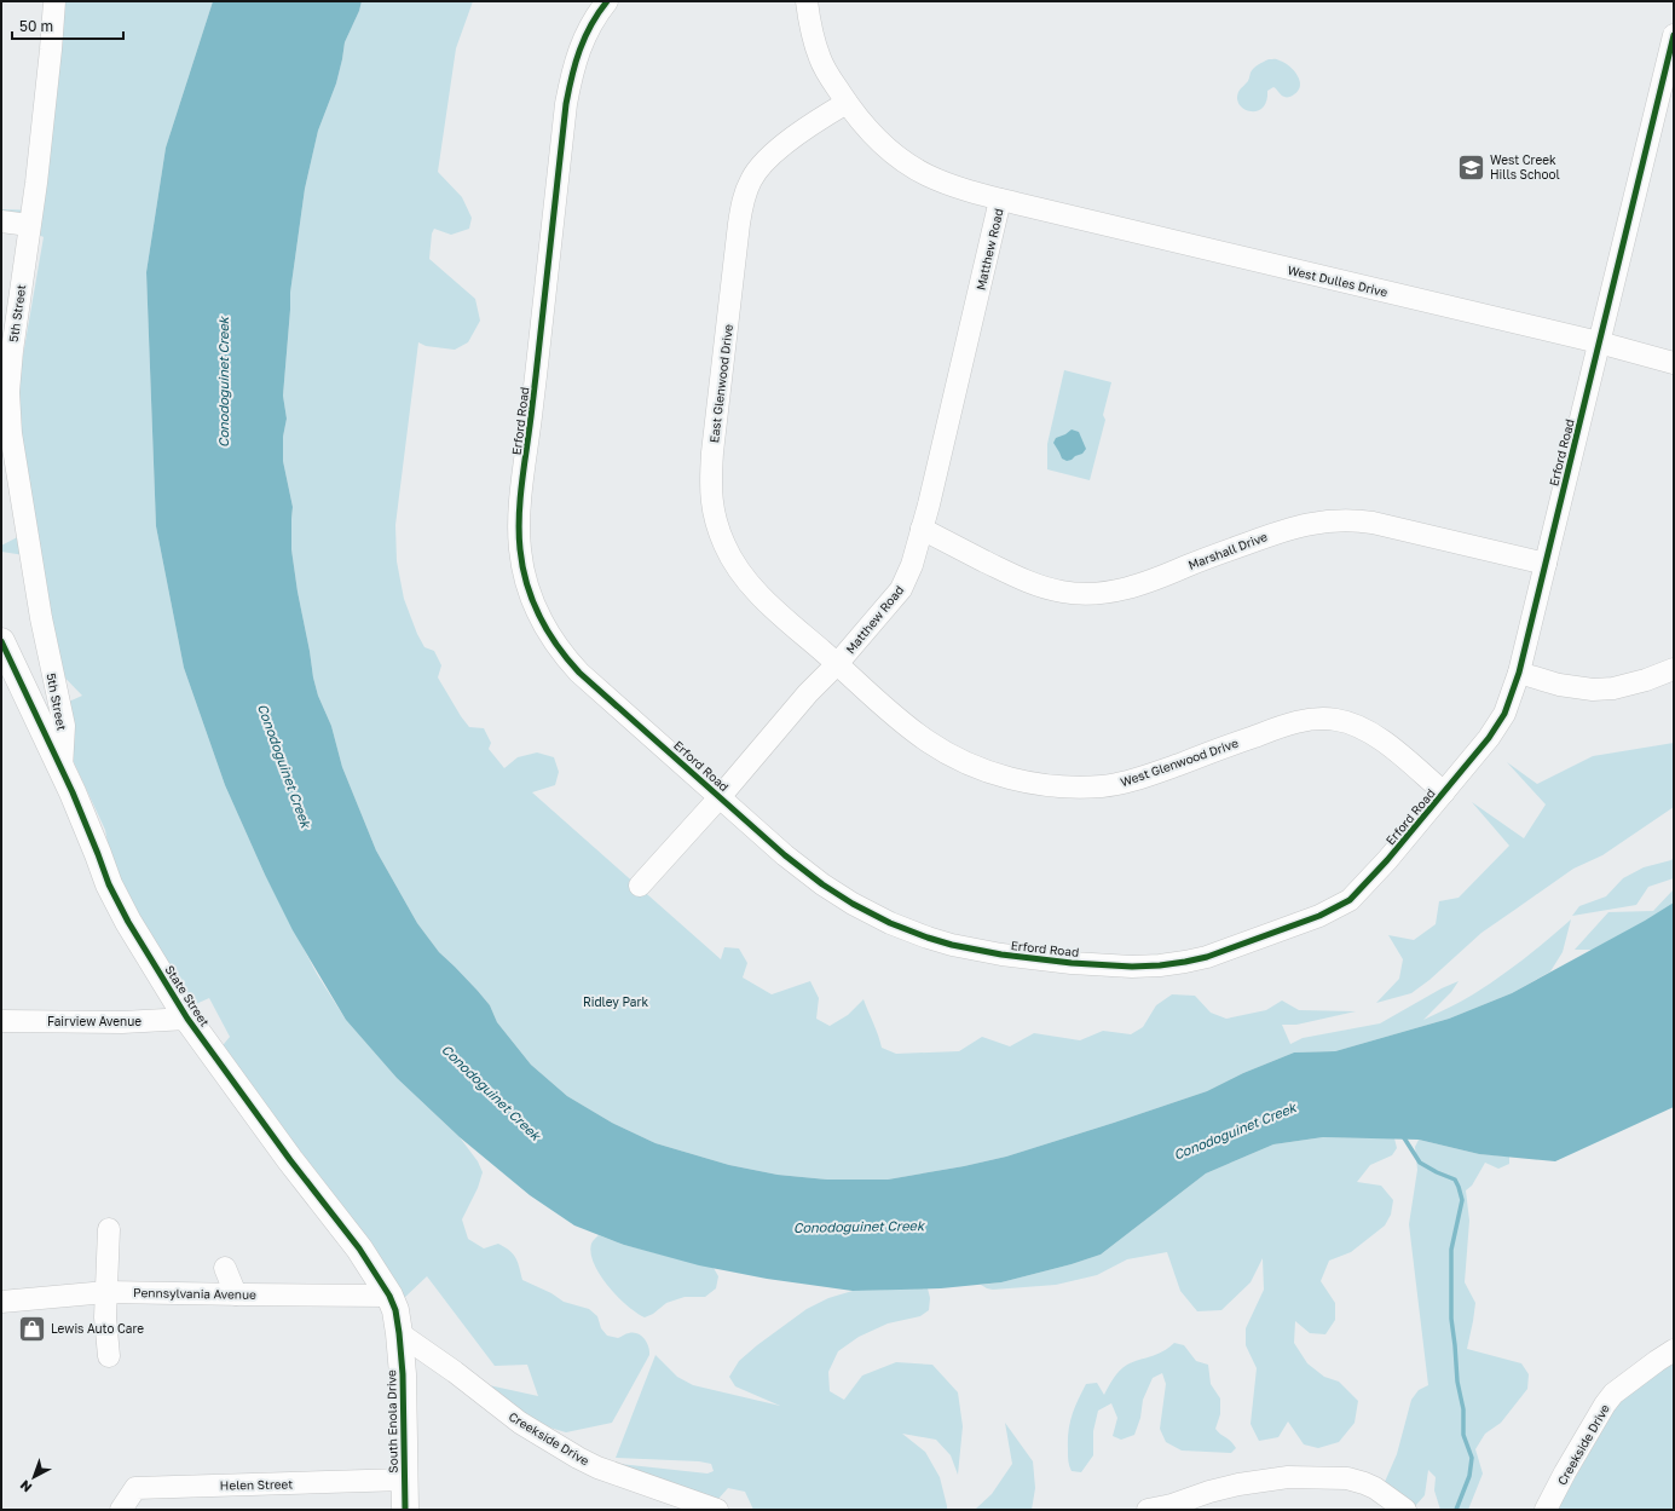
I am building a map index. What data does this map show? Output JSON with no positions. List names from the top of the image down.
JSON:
{
  "streets": {
    "main road": ["State Street", "South Enola Drive"],
    "street": [
      "Matthew Road",
      "West Dulles Drive",
      "5th Street",
      "East Glenwood Drive",
      "Erford Road",
      "Marshall Drive",
      "West Glenwood Drive",
      "Fairview Avenue",
      "Pennsylvania Avenue",
      "Creekside Drive",
      "Helen Street"
    ]
  },
  "crossings": [
    ["Matthew Road", "West Dulles Drive"],
    ["Matthew Road", "East Glenwood Drive"],
    ["Matthew Road", "Erford Road"],
    ["Matthew Road", "Marshall Drive"],
    ["Matthew Road", "West Glenwood Drive"],
    ["West Dulles Drive", "East Glenwood Drive"],
    ["West Dulles Drive", "Erford Road"],
    ["5th Street", "State Street"],
    ["East Glenwood Drive", "West Glenwood Drive"],
    ["Erford Road", "Marshall Drive"],
    ["Erford Road", "West Glenwood Drive"],
    ["State Street", "Fairview Avenue"],
    ["State Street", "Pennsylvania Avenue"],
    ["State Street", "South Enola Drive"],
    ["State Street", "Creekside Drive"],
    ["South Enola Drive", "Creekside Drive"],
    ["South Enola Drive", "Helen Street"]
  ],
  "water": ["Conodoguinet Creek"],
  "parks": ["Ridley Park"],
  "places": {
    "school or university": ["West Creek Hills School"],
    "shop": ["Lewis Auto Care"]
  },
  "scale_bar": "50 m",
  "north": "bottom left"
}
